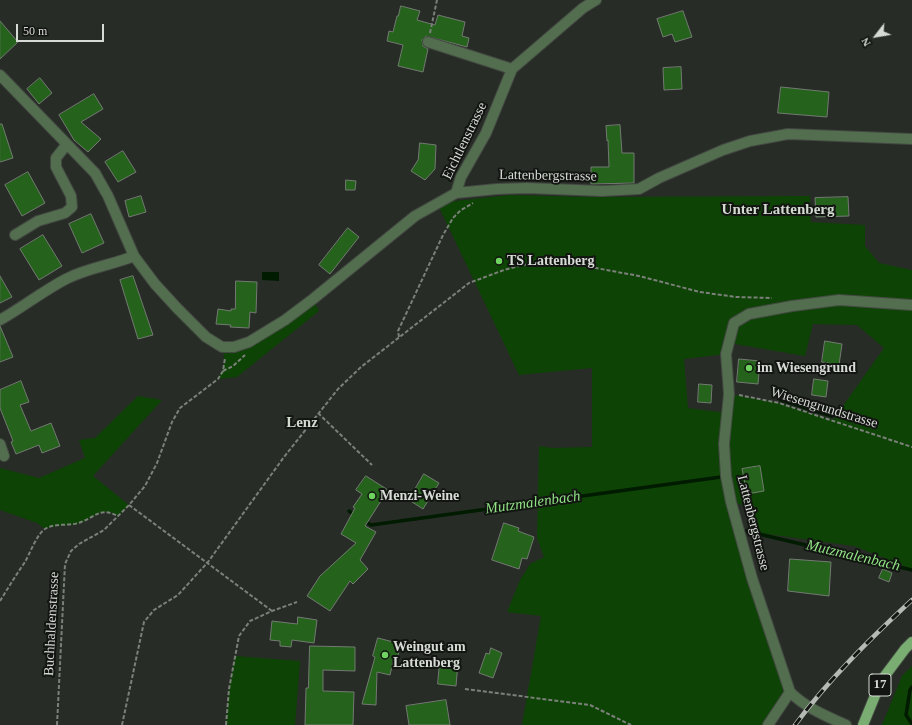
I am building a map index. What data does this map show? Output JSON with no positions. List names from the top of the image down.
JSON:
{
  "streets": {
    "main road": ["17"],
    "street": ["Eichtlenstrasse", "Lattenbergstrasse"],
    "path": ["Wiesengrundstrasse", "Buchhaldenstrasse"]
  },
  "crossings": [
    ["Eichtlenstrasse", "Lattenbergstrasse"],
    ["Lattenbergstrasse", "Wiesengrundstrasse"]
  ],
  "districts": ["Unter Lattenberg", "Lenz"],
  "water": ["Mutzmalenbach"],
  "places": [
    "TS Lattenberg",
    "im Wiesengrund",
    "Menzi-Weine",
    "Weingut am Lattenberg"
  ],
  "scale_bar": "50 m",
  "north": "bottom left"
}
